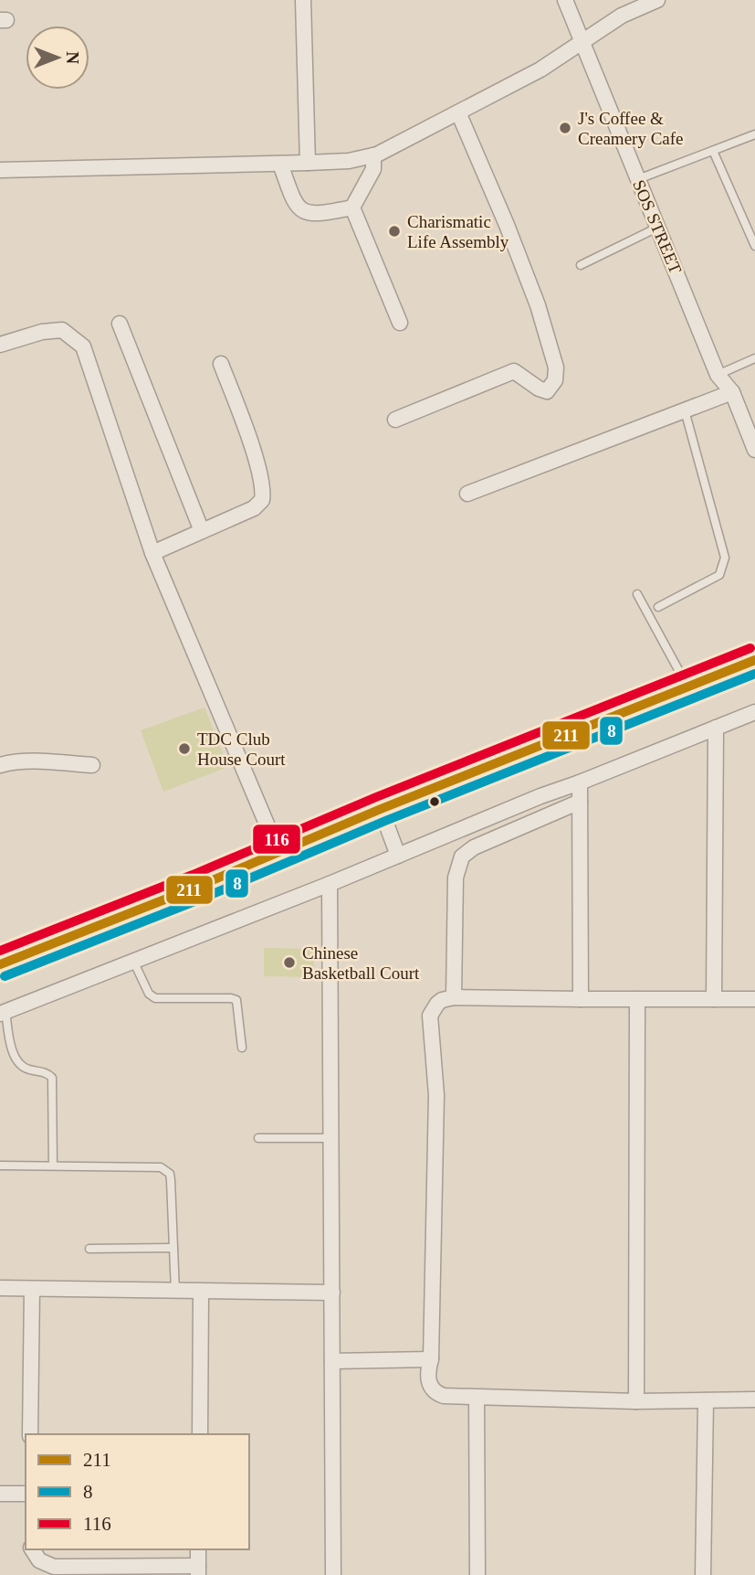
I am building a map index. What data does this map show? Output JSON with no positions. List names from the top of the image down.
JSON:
{
  "streets": {
    "street": ["SOS STREET"]
  },
  "places": [
    "J's Coffee & Creamery Cafe",
    "Charismatic Life Assembly",
    "TDC Club House Court",
    "Chinese Basketball Court"
  ],
  "lines": ["transit line 116", "transit line 211", "transit line 8"],
  "legend": ["211", "8", "116"],
  "north": "right"
}
